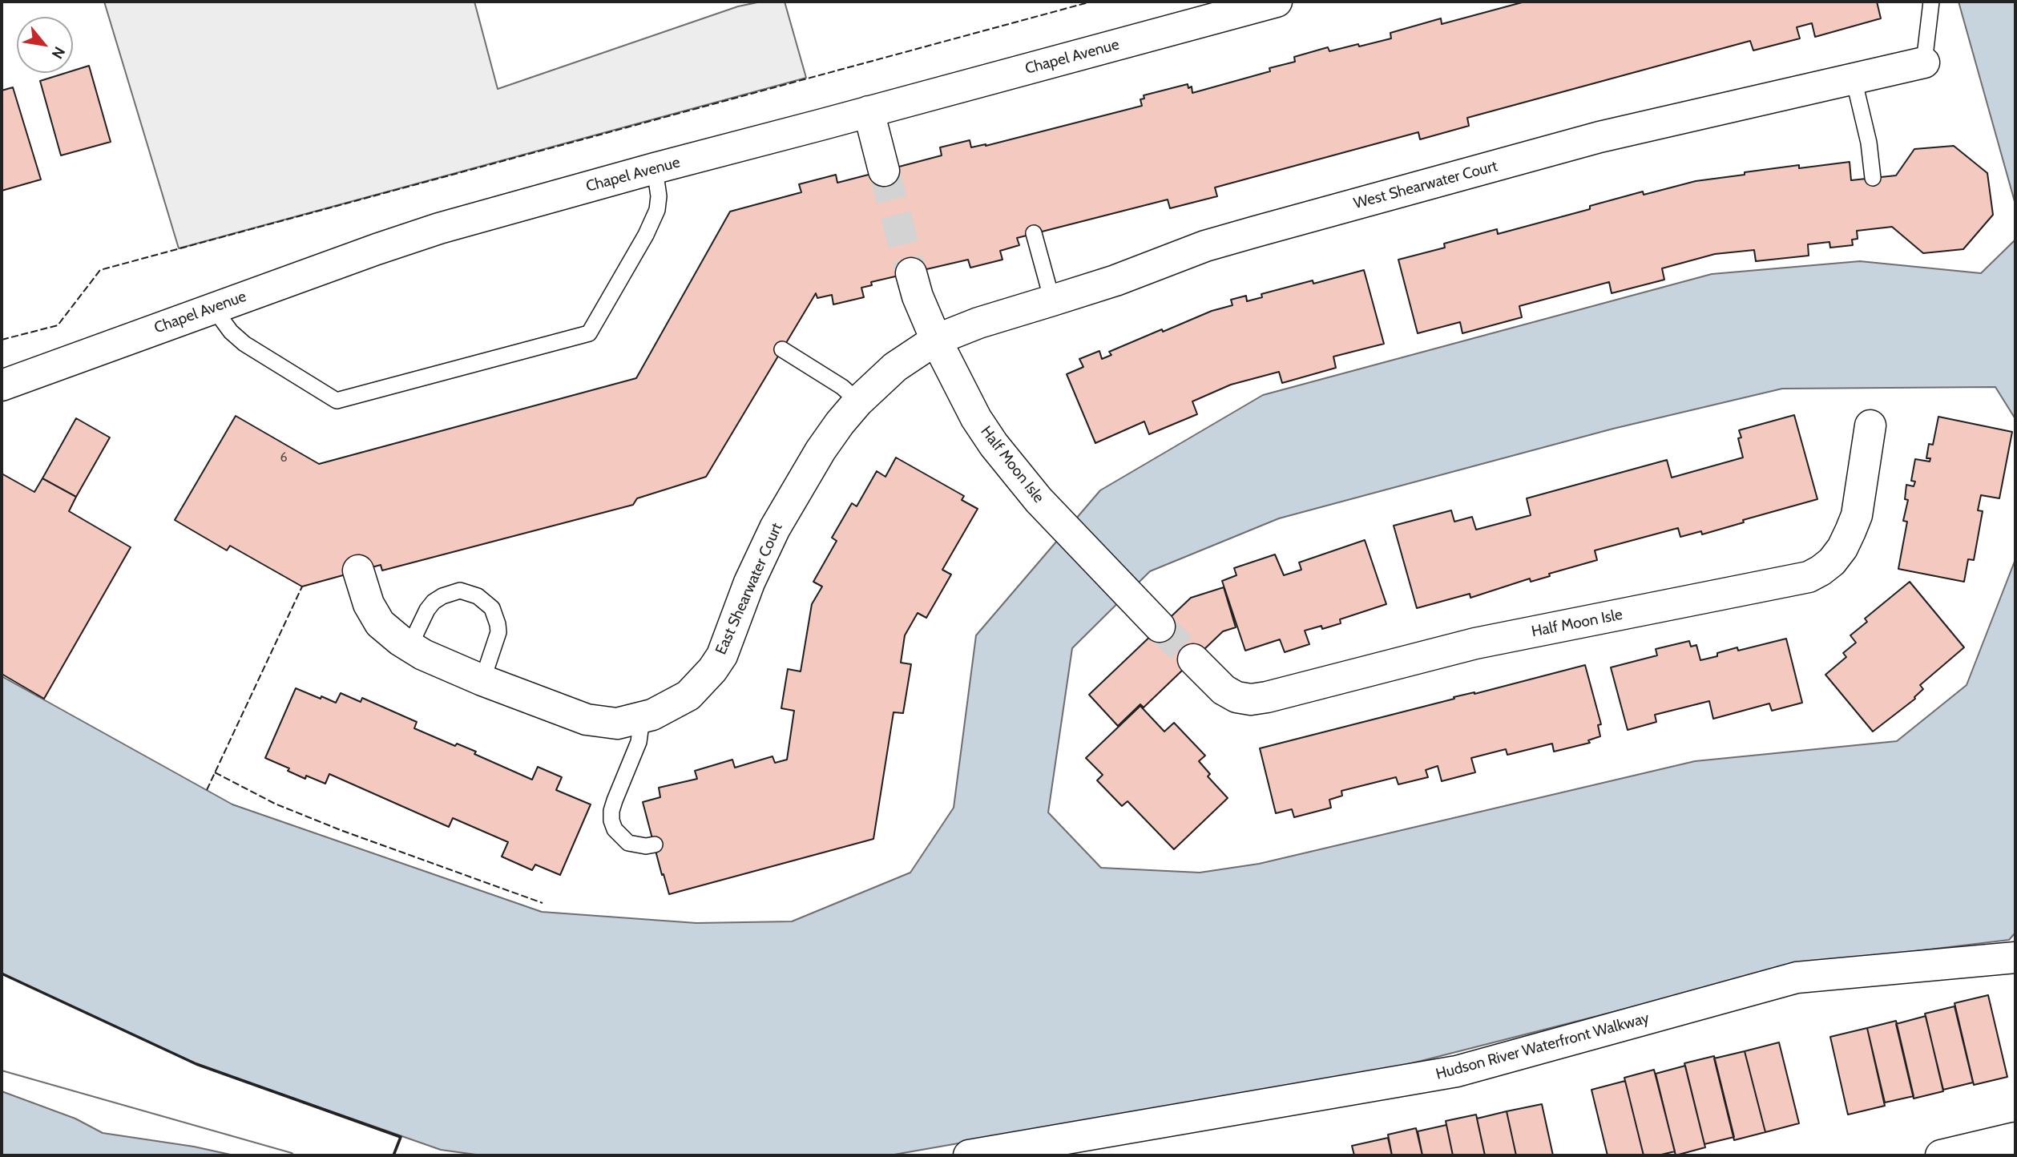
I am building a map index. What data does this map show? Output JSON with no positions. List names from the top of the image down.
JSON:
{
  "streets": {
    "street": [
      "Chapel Avenue",
      "West Shearwater Court",
      "Half Moon Isle",
      "East Shearwater Court",
      "Hudson River Waterfront Walkway"
    ]
  },
  "crossings": [
    ["West Shearwater Court", "Half Moon Isle"],
    ["West Shearwater Court", "East Shearwater Court"],
    ["Half Moon Isle", "East Shearwater Court"]
  ],
  "house_numbers": ["6"],
  "north": "bottom right"
}
